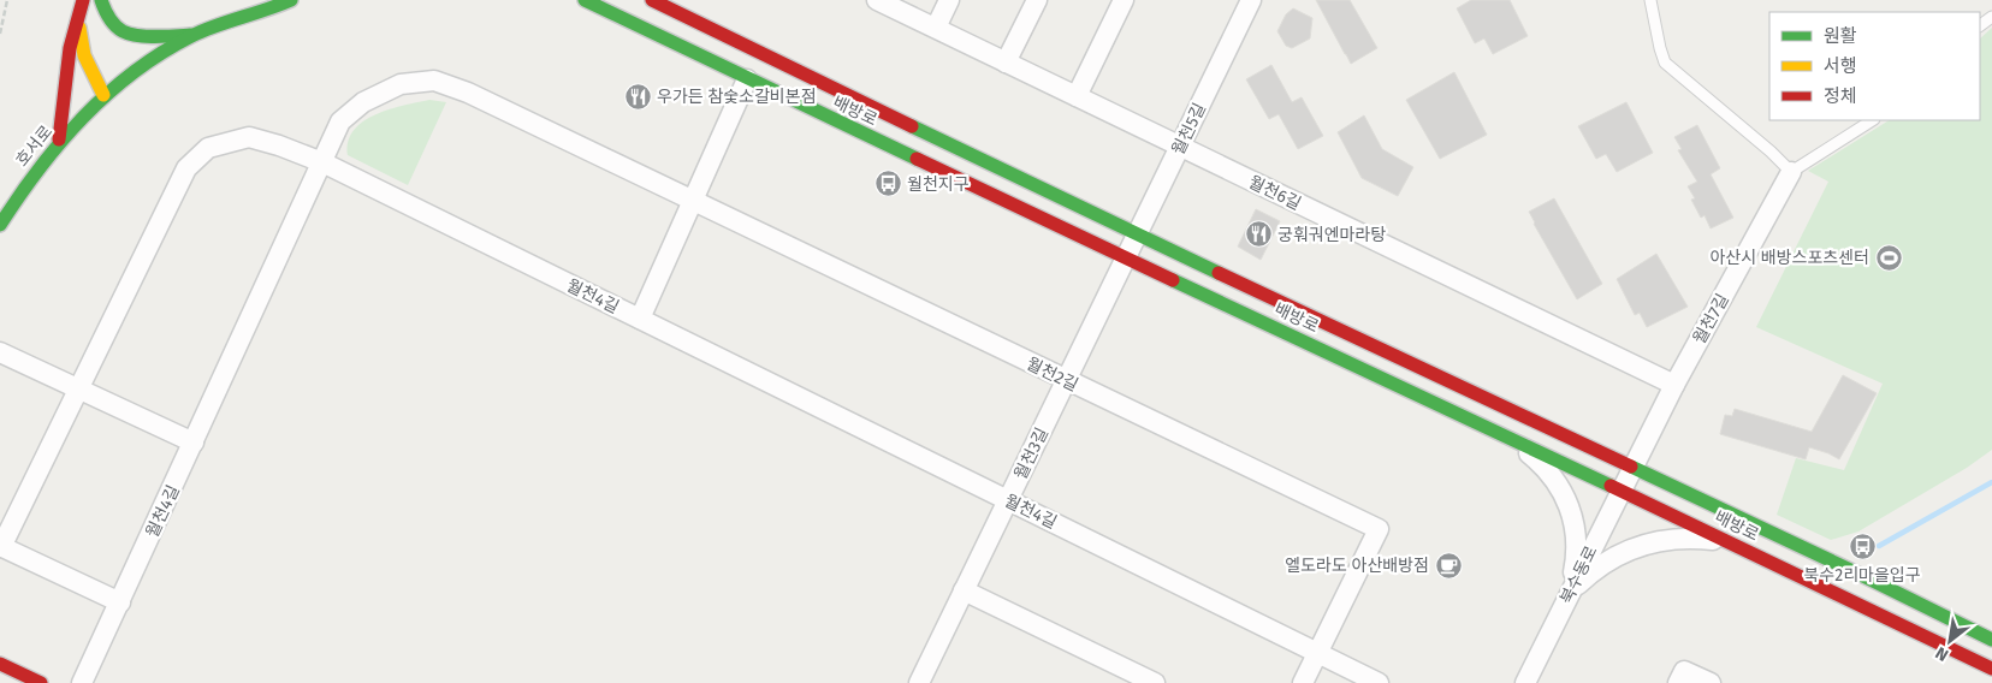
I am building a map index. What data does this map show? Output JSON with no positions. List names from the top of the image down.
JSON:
{
  "streets": {
    "street": [
      "배방로",
      "월천5길",
      "호서로",
      "월천6길",
      "월천4길",
      "월천7길",
      "월천2길",
      "월천3길",
      "북수동로"
    ]
  },
  "crossings": [
    ["배방로", "월천5길"],
    ["배방로", "월천7길"],
    ["배방로", "월천3길"],
    ["배방로", "북수동로"],
    ["월천5길", "월천6길"],
    ["월천5길", "월천3길"],
    ["월천6길", "월천7길"],
    ["월천4길", "월천2길"],
    ["월천4길", "월천3길"],
    ["월천7길", "북수동로"],
    ["월천2길", "월천3길"]
  ],
  "places": {
    "restaurant": ["우가든 참숯소갈비본점", "궁훠궈엔마라탕"],
    "bus stop": ["월천지구", "북수2리마을입구"],
    "sports": ["아산시 배방스포츠센터"],
    "cafe": ["엘도라도 아산배방점"]
  },
  "legend": ["원활", "서행", "정체"],
  "north": "bottom left"
}
